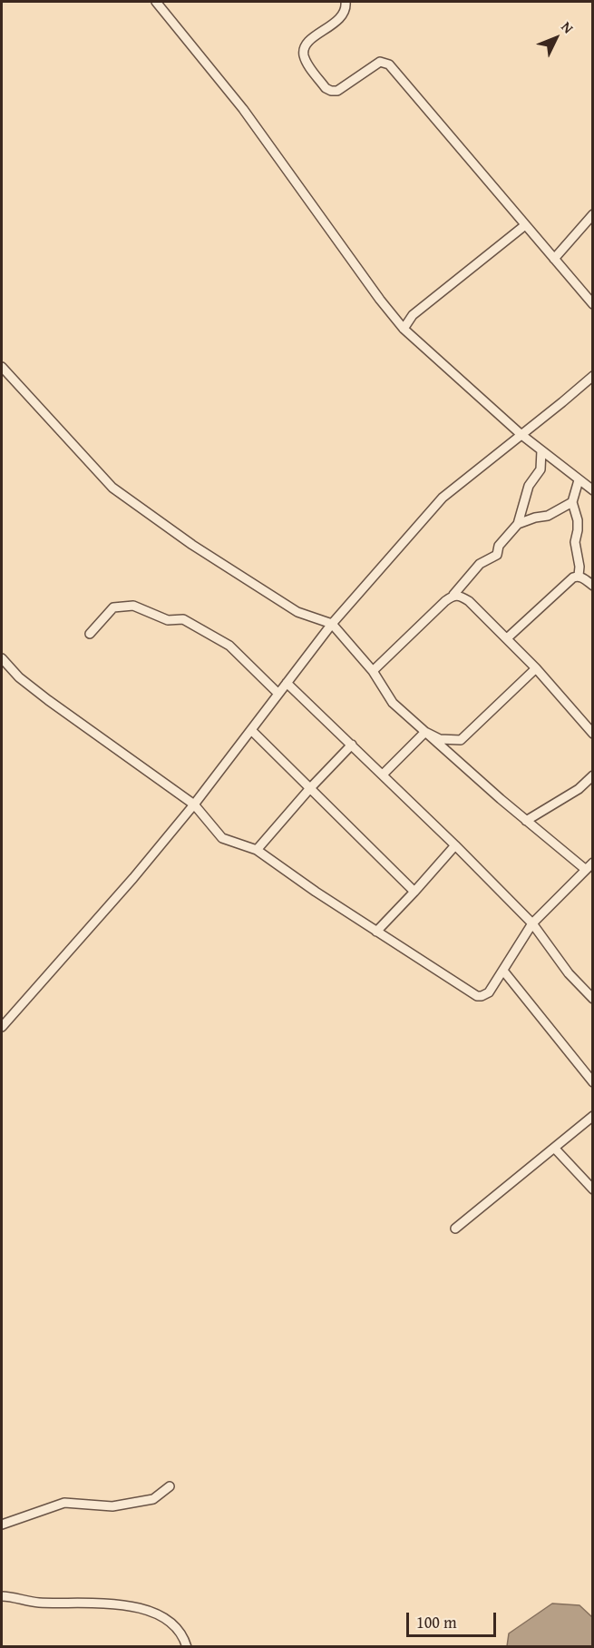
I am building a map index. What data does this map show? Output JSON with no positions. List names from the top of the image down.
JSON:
{
  "scale_bar": "100 m",
  "north": "top right"
}
